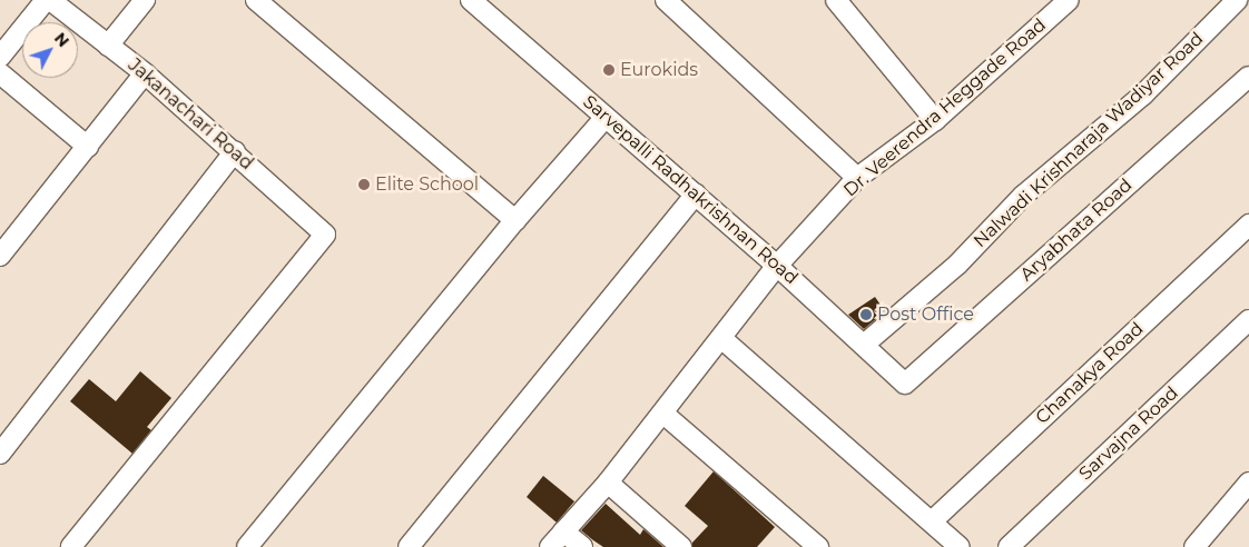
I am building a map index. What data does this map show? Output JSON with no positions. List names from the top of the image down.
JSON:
{
  "streets": {
    "street": [
      "Dr. Veerendra Heggade Road",
      "Jakanachari Road",
      "Nalwadi Krishnaraja Wadiyar Road",
      "Sarvepalli Radhakrishnan Road",
      "Aryabhata Road",
      "Chanakya Road",
      "Sarvajna Road"
    ]
  },
  "crossings": [
    ["Dr. Veerendra Heggade Road", "Sarvepalli Radhakrishnan Road"],
    ["Nalwadi Krishnaraja Wadiyar Road", "Sarvepalli Radhakrishnan Road"],
    ["Sarvepalli Radhakrishnan Road", "Aryabhata Road"]
  ],
  "places": ["Eurokids", "Elite School", "Post Office"],
  "north": "top right"
}
